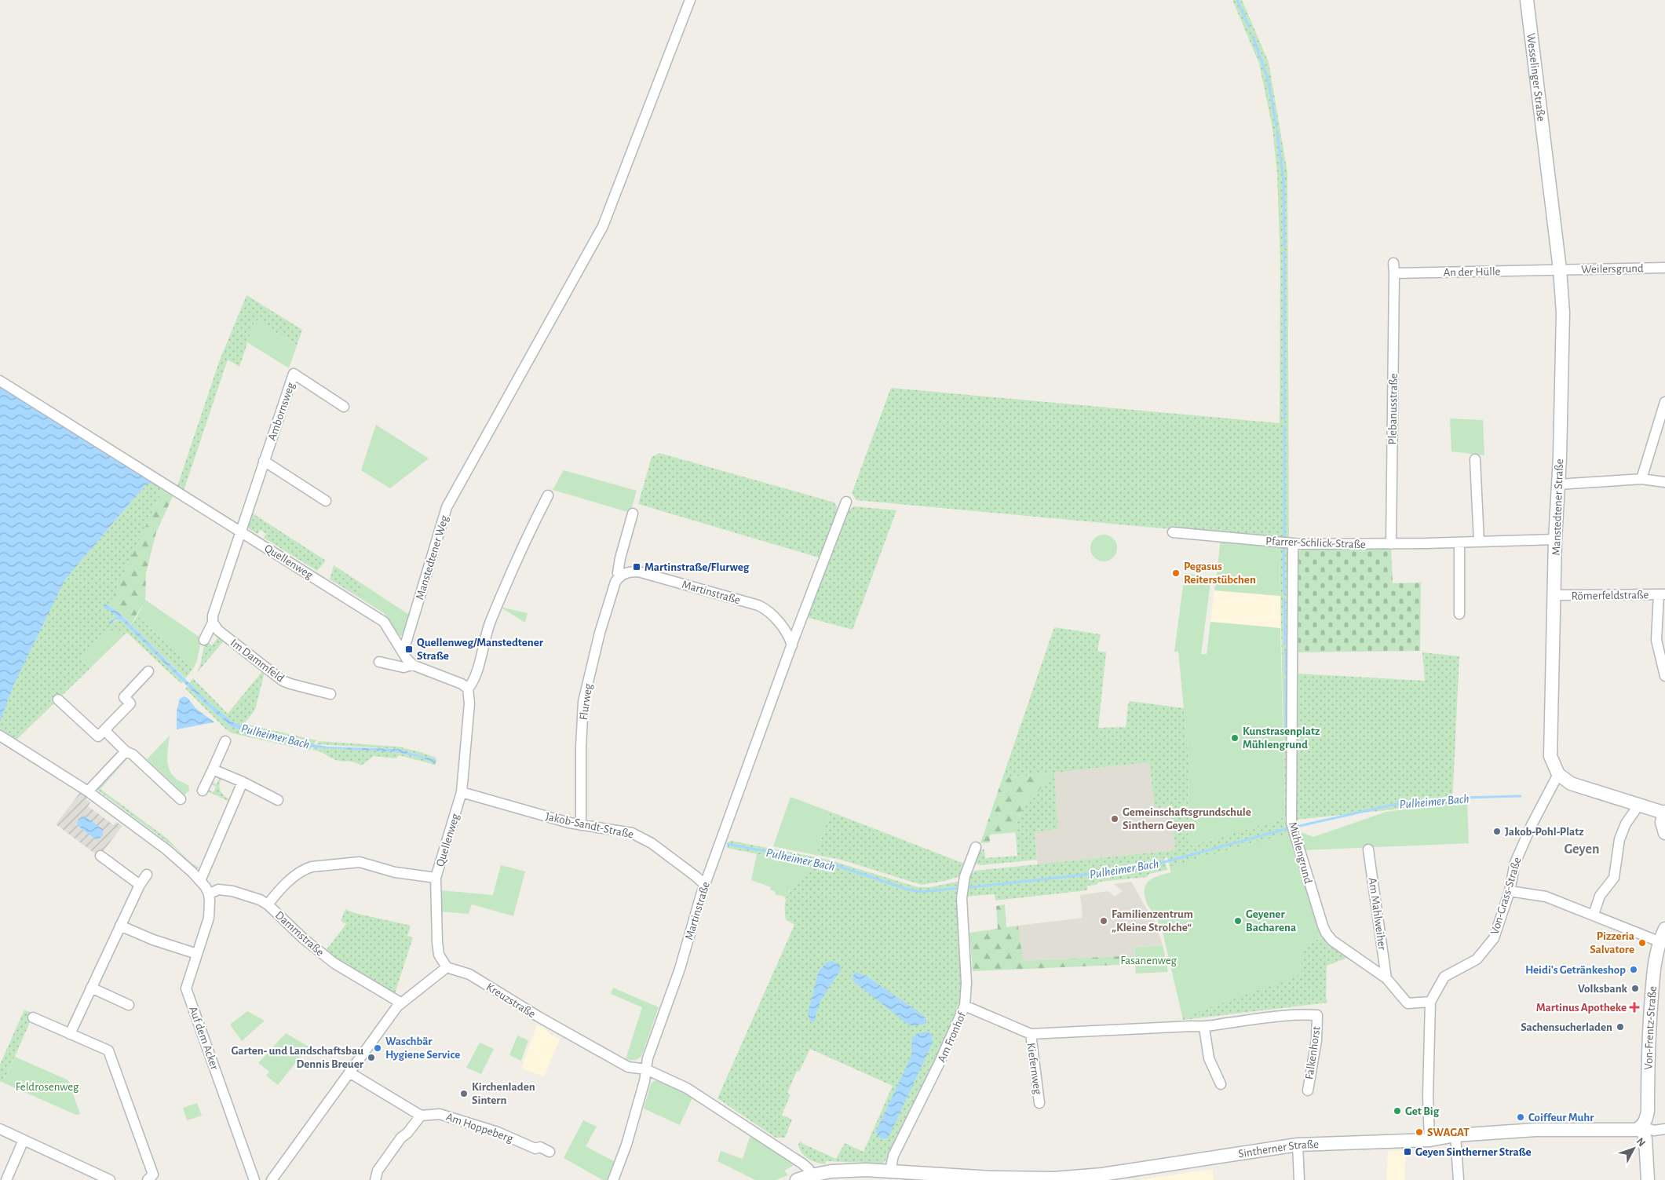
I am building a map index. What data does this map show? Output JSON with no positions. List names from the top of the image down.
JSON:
{
  "streets": {
    "street": [
      "Wesselinger Straße",
      "Weilersgrund",
      "An der Hülle",
      "Plebanusstraße",
      "Ambornsweg",
      "Manstedtener Straße",
      "Pfarrer-Schlick-Straße",
      "Manstedtener Weg",
      "Quellenweg",
      "Martinstraße",
      "Römerfeldstraße",
      "Im Dammfeld",
      "Flurweg",
      "Jakob-Sandt-Straße",
      "Mühlengrund",
      "Von-Grass-Straße",
      "Am Mahlweiher",
      "Dammstraße",
      "Kreuzstraße",
      "Von-Frentz-Straße",
      "Am Fronhof",
      "Auf dem Acker",
      "Falkenhorst",
      "Kiefernweg",
      "Am Hoppeberg",
      "Sintherner Straße"
    ]
  },
  "crossings": [
    ["Wesselinger Straße", "Manstedtener Straße"],
    ["Weilersgrund", "An der Hülle"],
    ["Weilersgrund", "Manstedtener Straße"],
    ["An der Hülle", "Plebanusstraße"],
    ["An der Hülle", "Manstedtener Straße"],
    ["Plebanusstraße", "Pfarrer-Schlick-Straße"],
    ["Ambornsweg", "Quellenweg"],
    ["Manstedtener Straße", "Pfarrer-Schlick-Straße"],
    ["Manstedtener Straße", "Römerfeldstraße"],
    ["Manstedtener Straße", "Von-Grass-Straße"],
    ["Pfarrer-Schlick-Straße", "Mühlengrund"],
    ["Manstedtener Weg", "Quellenweg"],
    ["Quellenweg", "Jakob-Sandt-Straße"],
    ["Quellenweg", "Kreuzstraße"],
    ["Martinstraße", "Flurweg"],
    ["Martinstraße", "Jakob-Sandt-Straße"],
    ["Martinstraße", "Kreuzstraße"],
    ["Flurweg", "Jakob-Sandt-Straße"],
    ["Mühlengrund", "Von-Grass-Straße"],
    ["Mühlengrund", "Am Mahlweiher"],
    ["Von-Grass-Straße", "Sintherner Straße"],
    ["Dammstraße", "Auf dem Acker"],
    ["Kreuzstraße", "Sintherner Straße"],
    ["Von-Frentz-Straße", "Sintherner Straße"],
    ["Am Fronhof", "Sintherner Straße"]
  ],
  "districts": ["Geyen"],
  "water": ["Pulheimer Bach"],
  "parks": ["Fasanenweg", "Feldrosenweg"],
  "places": {
    "transit": ["Martinstraße/Flurweg", "Quellenweg/Manstedtener Straße", "Geyen Sintherner Straße"],
    "other": [
      "Pegasus Reiterstübchen",
      "Kunstrasenplatz Mühlengrund",
      "Gemeinschaftsgrundschule Sinthern Geyen",
      "Jakob-Pohl-Platz",
      "Familienzentrum „Kleine Strolche“",
      "Geyener Bacharena",
      "Pizzeria Salvatore",
      "Heidi's Getränkeshop",
      "Volksbank",
      "Sachensucherladen",
      "Waschbär Hygiene Service",
      "Garten- und Landschaftsbau Dennis Breuer",
      "Kirchenladen Sintern",
      "Get Big",
      "Coiffeur Muhr",
      "SWAGAT"
    ],
    "health": ["Martinus Apotheke"]
  },
  "north": "top right"
}
